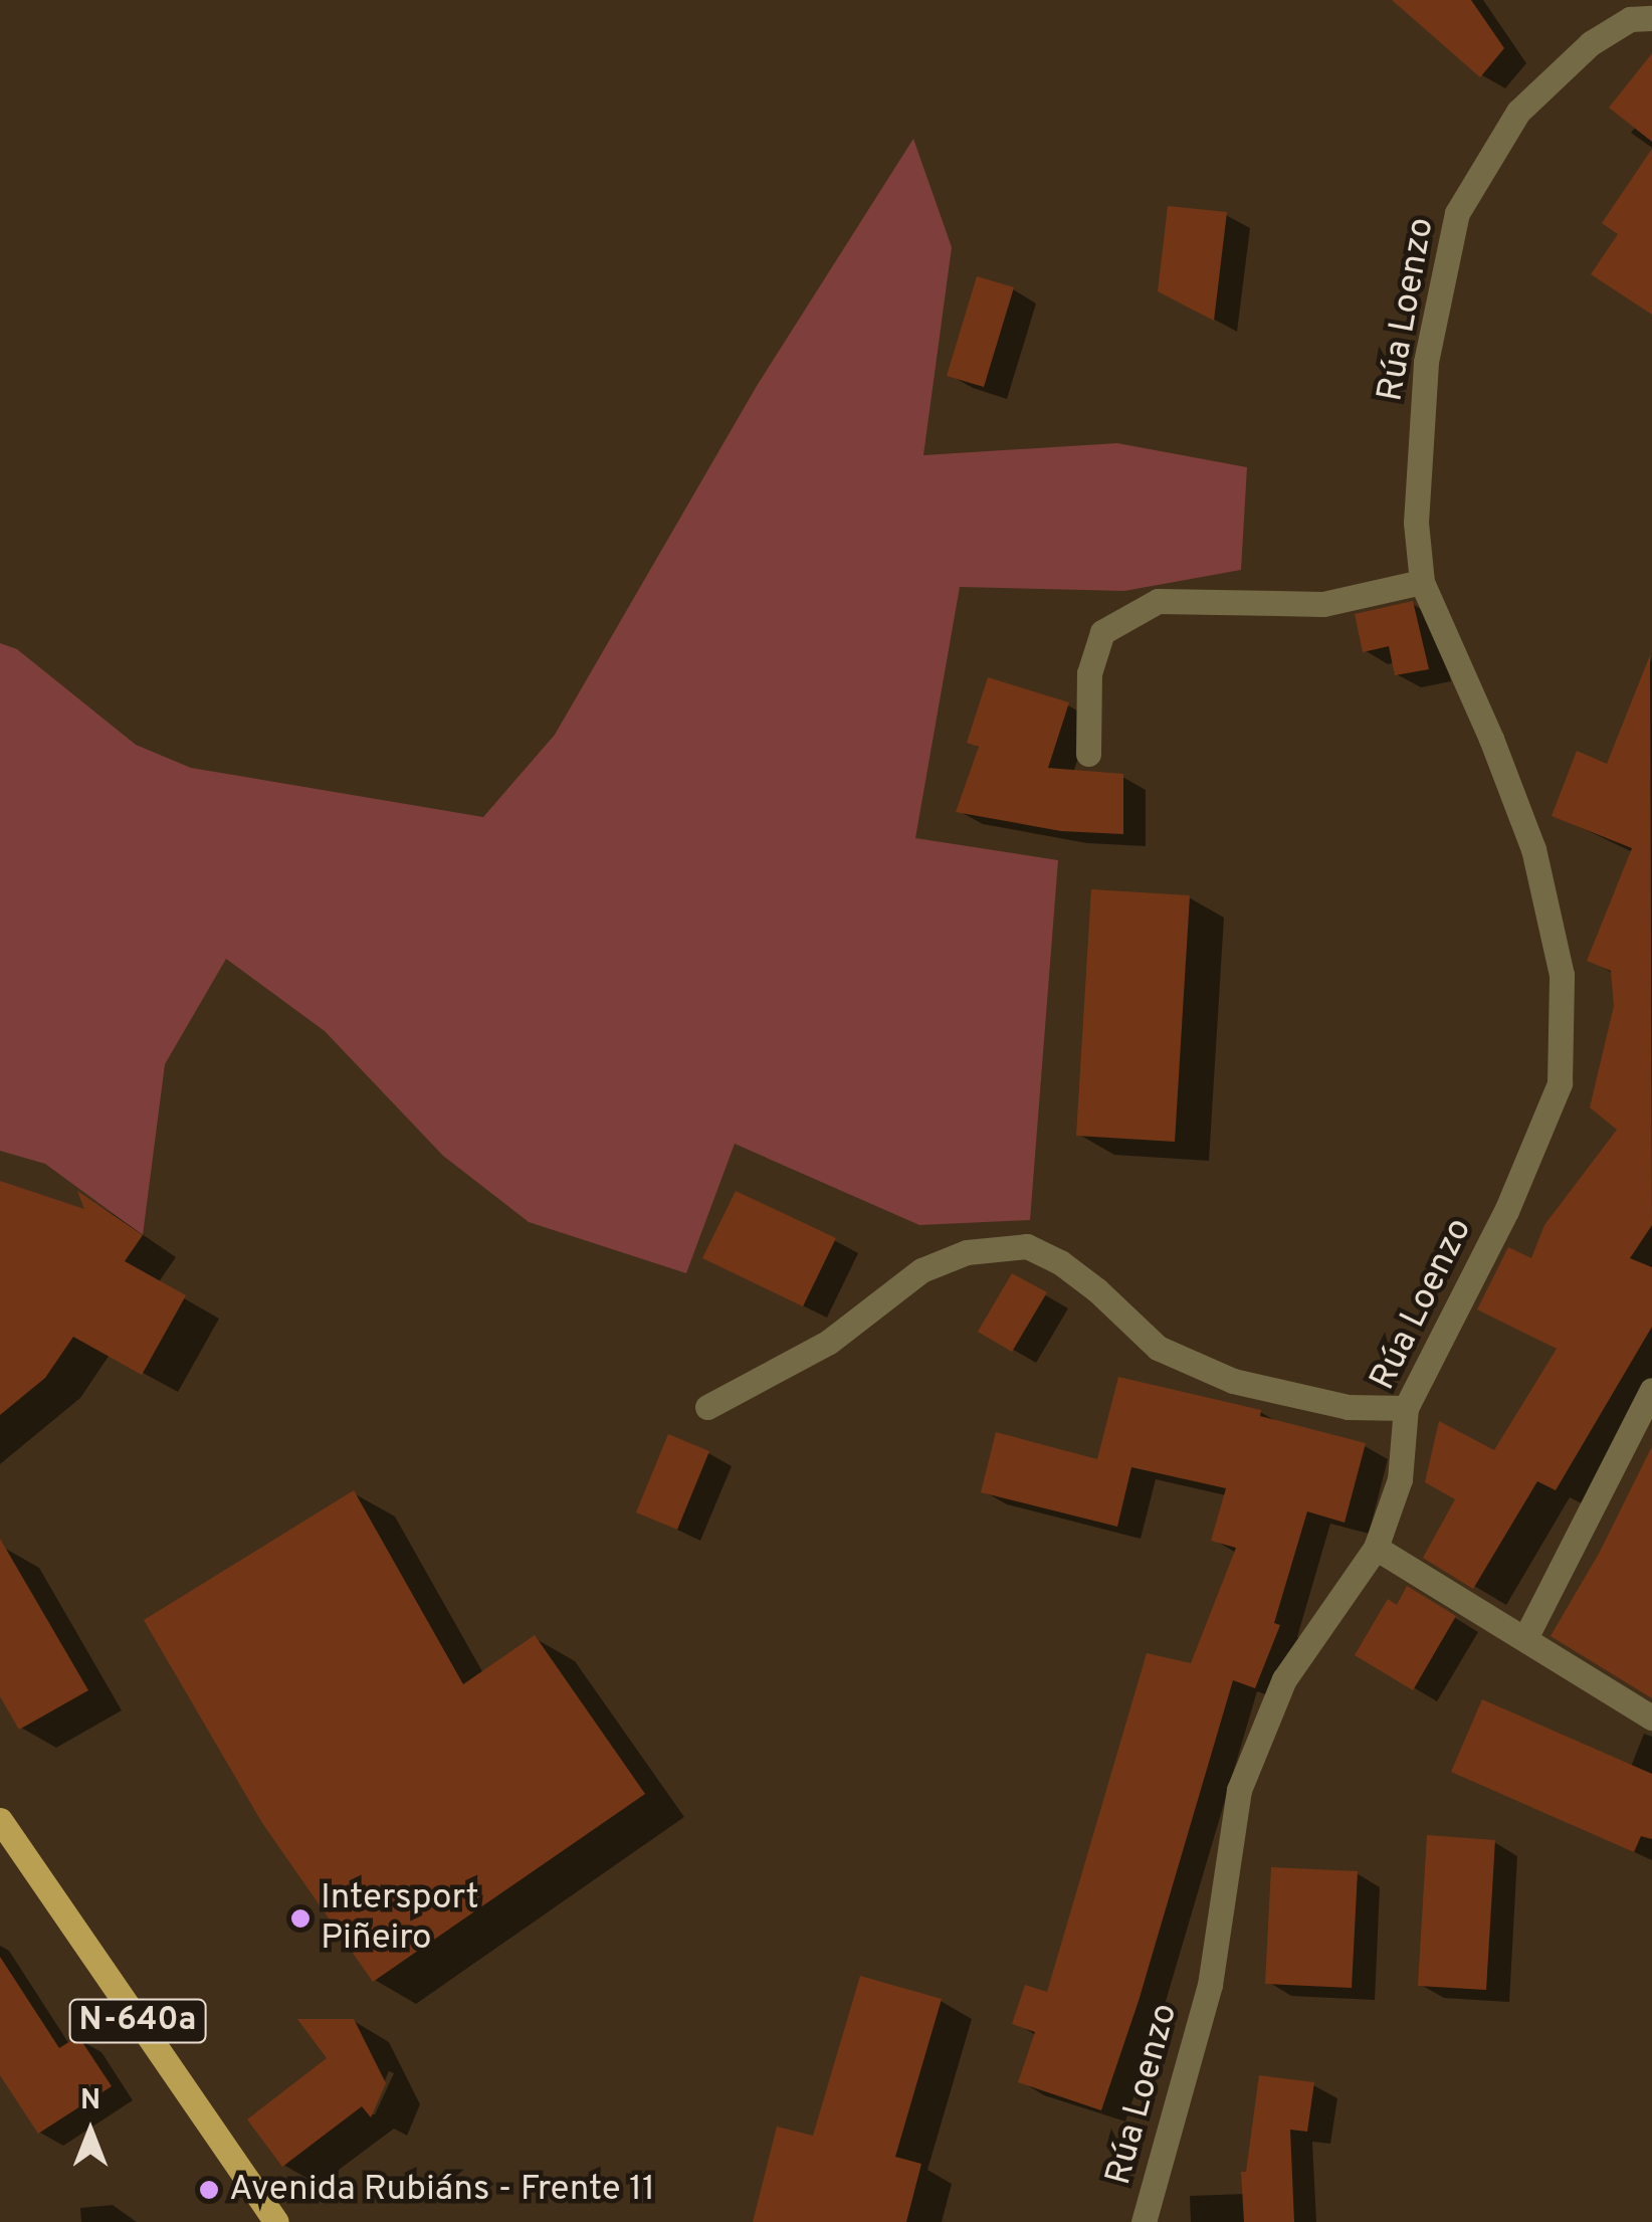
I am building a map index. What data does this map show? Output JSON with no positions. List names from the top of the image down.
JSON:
{
  "streets": {
    "main road": ["N-640a"],
    "street": ["Rúa Loenzo"]
  },
  "places": ["Intersport Piñeiro", "Avenida Rubiáns - Frente 11"],
  "north": "top"
}
